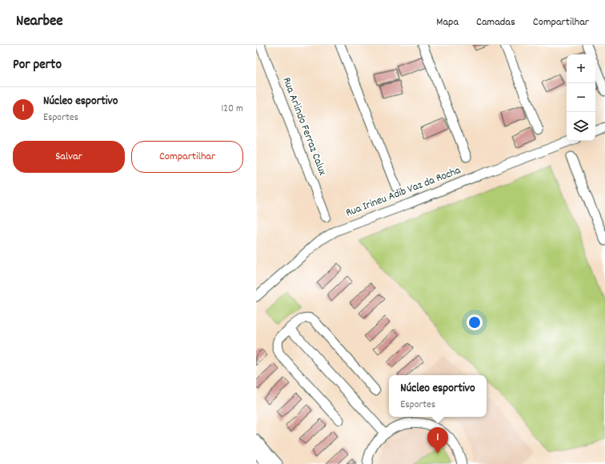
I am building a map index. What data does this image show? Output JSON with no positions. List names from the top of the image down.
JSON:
{
  "streets": {
    "street": ["Rua Arlindo Ferraz Calux", "Rua Irineu Adib Vaz da Rocha"]
  },
  "page": {
    "header": "Nearbee",
    "nav": ["Mapa", "Camadas", "Compartilhar"],
    "heading": "Por perto",
    "map_buttons": ["+", "−"],
    "list": [
      {
        "mark": "1",
        "name": "Núcleo esportivo",
        "note": "Esportes",
        "value": "120 m"
      }
    ],
    "buttons": ["Salvar", "Compartilhar"],
    "popup": ["Núcleo esportivo", "Esportes"],
    "pins": "1"
  }
}
